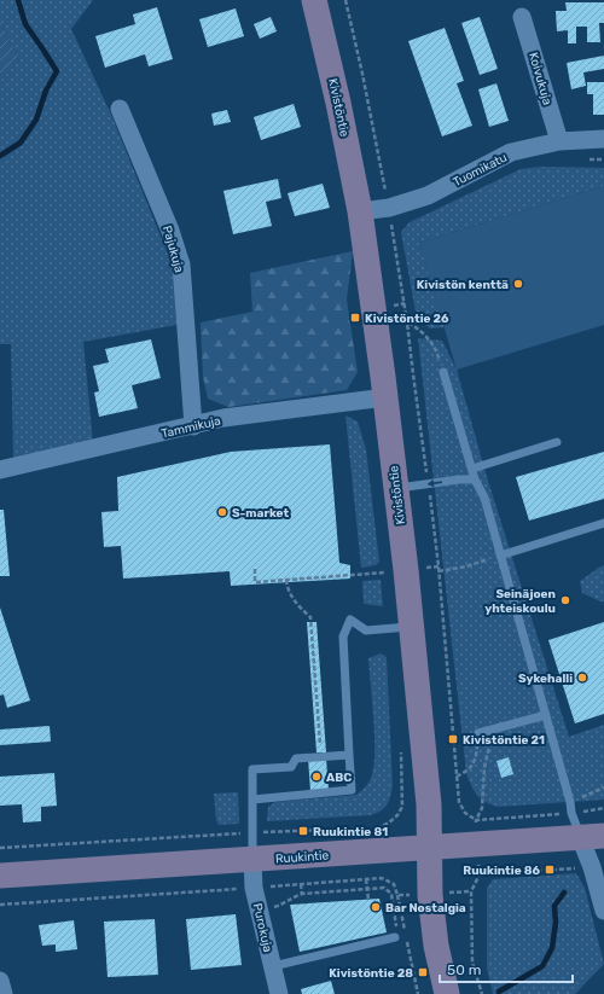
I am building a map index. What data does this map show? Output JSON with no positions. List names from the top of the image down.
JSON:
{
  "streets": {
    "main road": ["Kivistöntie", "Ruukintie"],
    "street": [
      "Koivukuja",
      "Tuomikatu",
      "Pajukuja",
      "Tammikuja",
      "Purokuja"
    ]
  },
  "crossings": [
    ["Koivukuja", "Tuomikatu"],
    ["Kivistöntie", "Tuomikatu"],
    ["Kivistöntie", "Tammikuja"],
    ["Kivistöntie", "Ruukintie"],
    ["Pajukuja", "Tammikuja"],
    ["Ruukintie", "Purokuja"]
  ],
  "places": {
    "other": [
      "Kivistön kenttä",
      "S-market",
      "Seinäjoen yhteiskoulu",
      "Sykehalli",
      "ABC",
      "Bar Nostalgia"
    ],
    "transit": [
      "Kivistöntie 26",
      "Kivistöntie 21",
      "Ruukintie 81",
      "Ruukintie 86",
      "Kivistöntie 28"
    ]
  },
  "scale_bar": "50 m"
}
